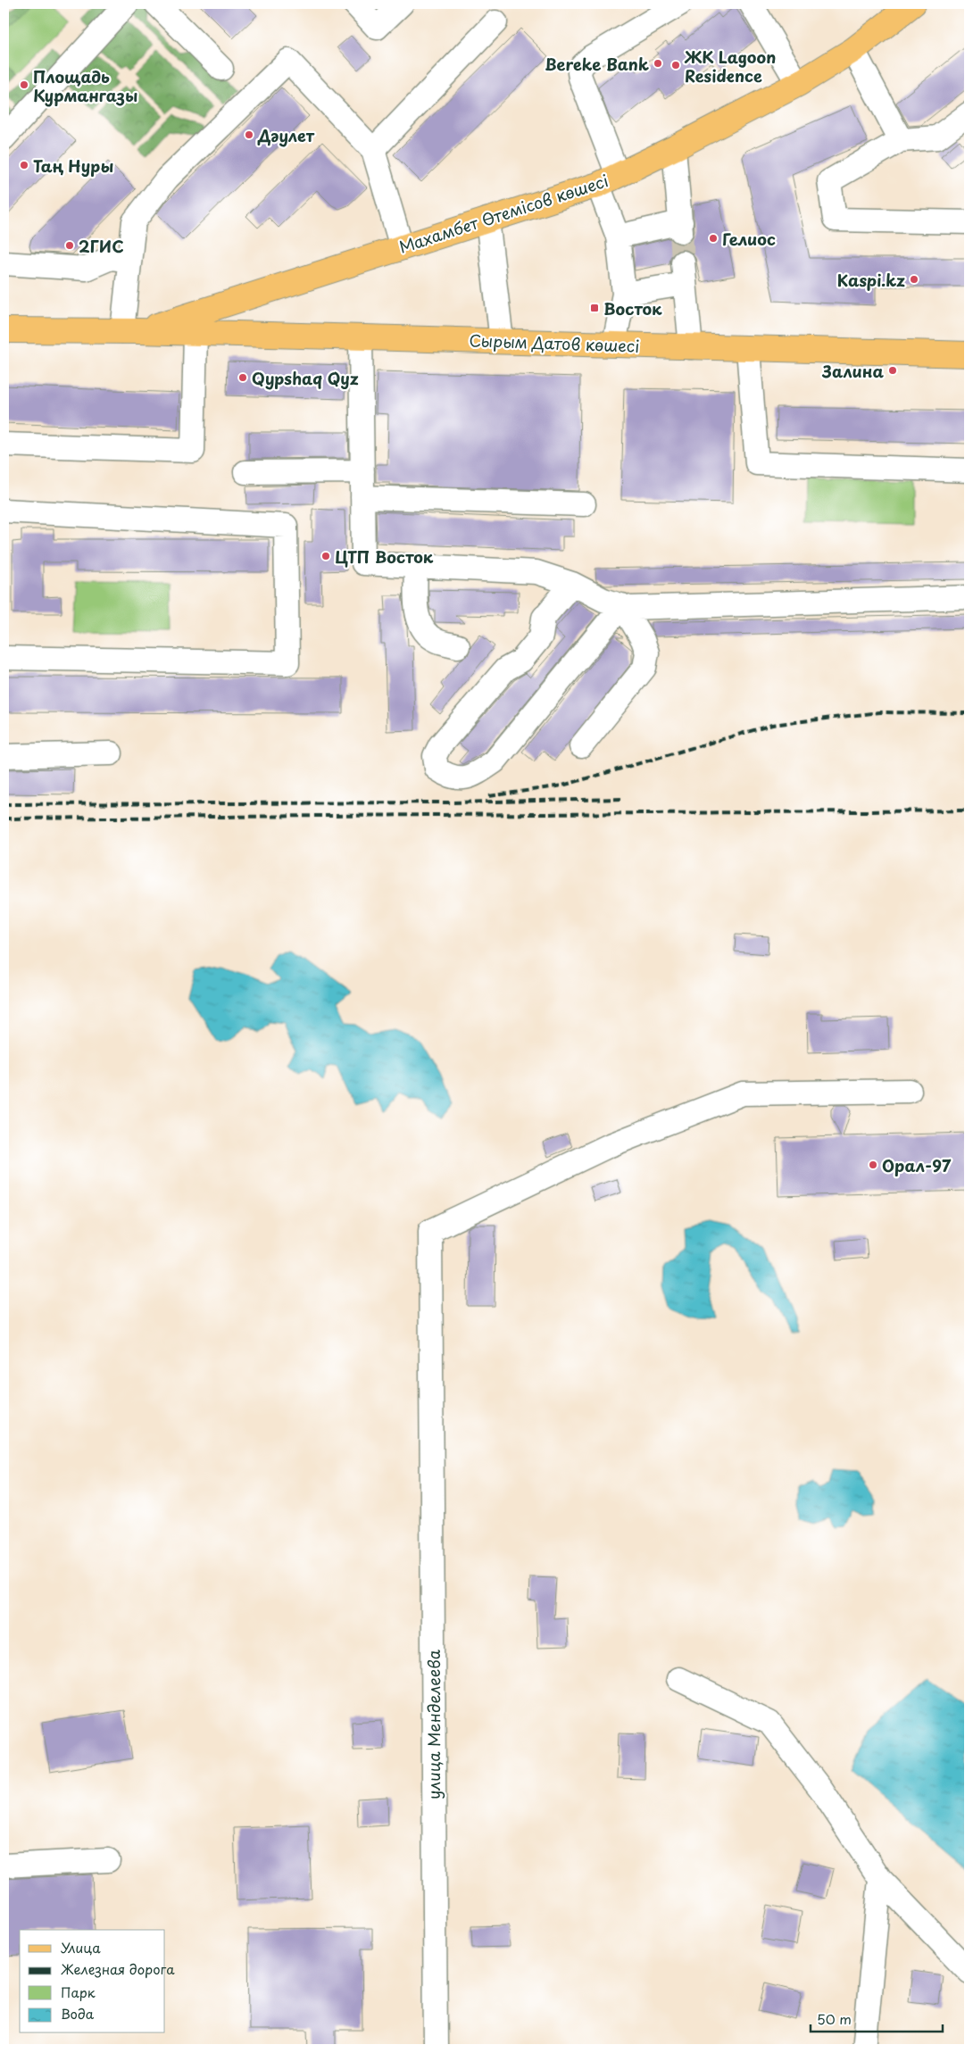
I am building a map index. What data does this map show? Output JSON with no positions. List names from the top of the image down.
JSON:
{
  "streets": {
    "main road": ["Махамбет Өтемісов көшесі", "Сырым Датов көшесі"],
    "street": ["улица Менделеева"]
  },
  "crossings": [
    ["Махамбет Өтемісов көшесі", "Сырым Датов көшесі"]
  ],
  "places": {
    "other": [
      "Bereke Bank",
      "ЖК Lagoon Residence",
      "Площадь Курмангазы",
      "Дәулет",
      "Таң Нуры",
      "Гелиос",
      "2ГИС",
      "Kaspi.kz",
      "Залина",
      "Qypshaq Qyz",
      "ЦТП Восток",
      "Орал-97"
    ],
    "transit": ["Восток"]
  },
  "legend": [
    "Улица",
    "Железная дорога",
    "Парк",
    "Вода"
  ],
  "scale_bar": "50 m"
}
